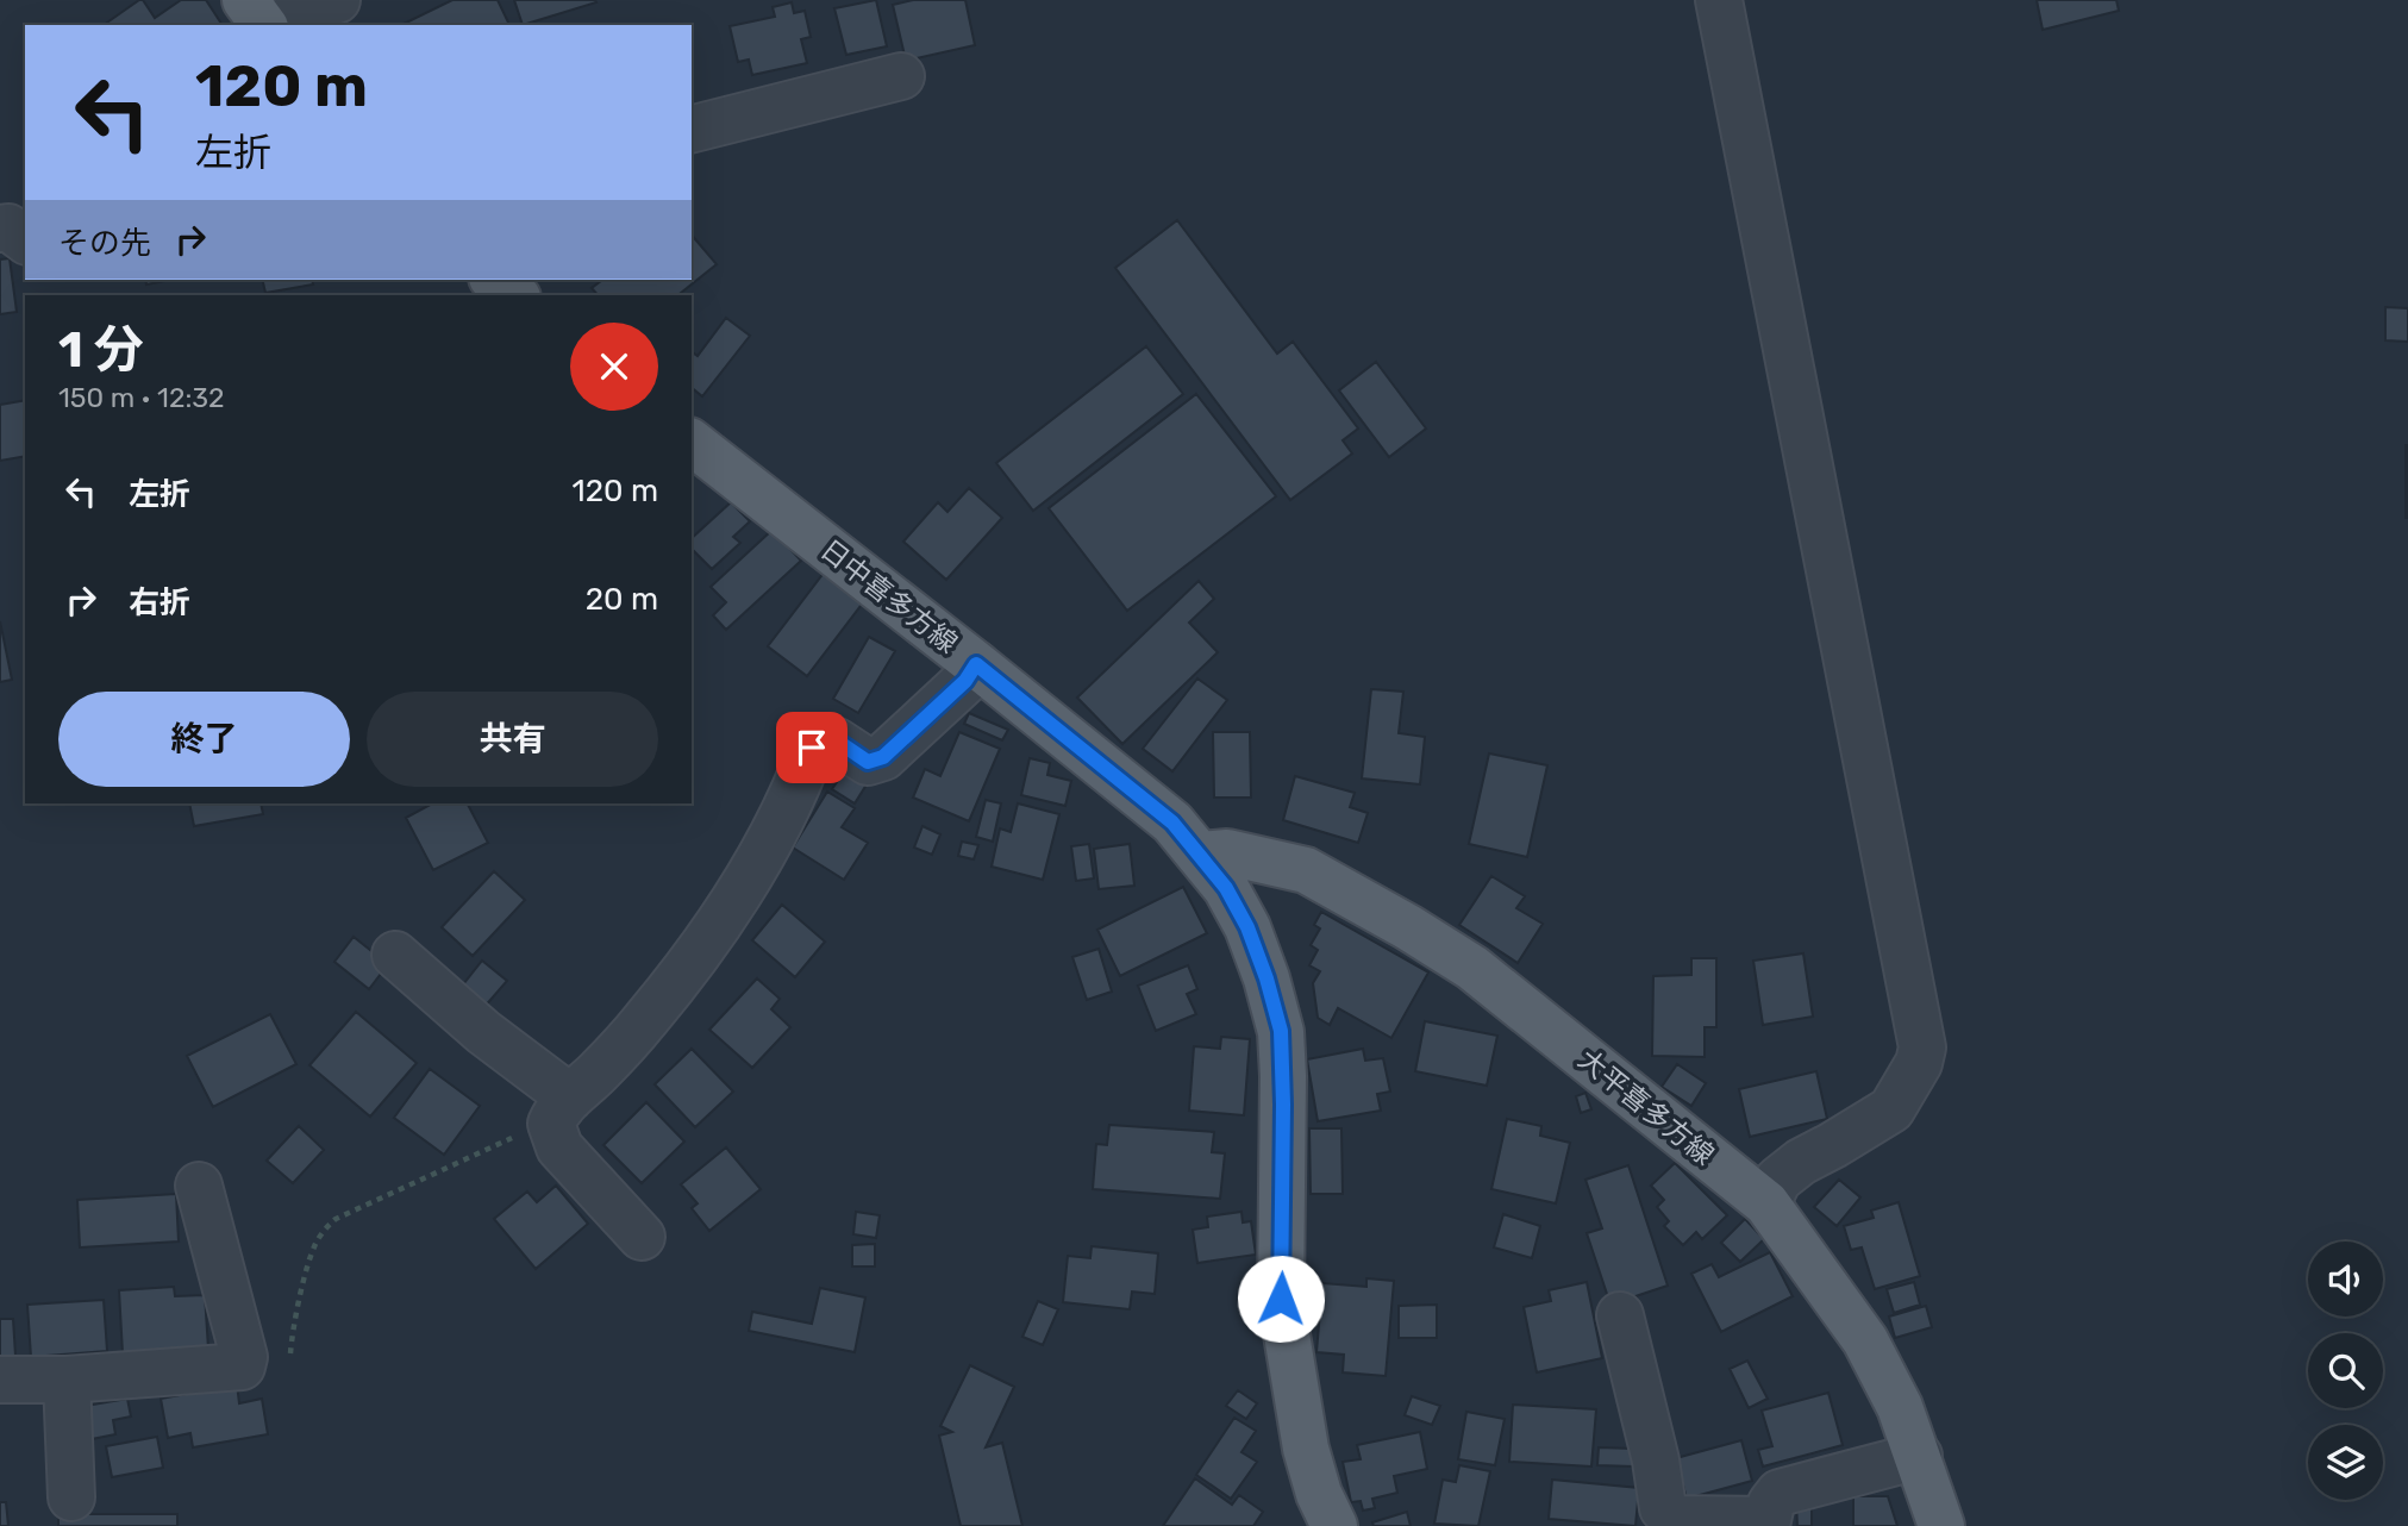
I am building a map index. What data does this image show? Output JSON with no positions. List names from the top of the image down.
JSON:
{
  "streets": {
    "main road": ["日中喜多方線", "大平喜多方線"]
  },
  "crossings": [
    ["日中喜多方線", "大平喜多方線"]
  ],
  "page": {
    "turn": ["120 m", "左折"],
    "then": "その先",
    "heading": ["1 分", "150 m · 12:32"],
    "list": [
      {
        "name": "左折",
        "value": "120 m"
      },
      {
        "name": "右折",
        "value": "20 m"
      }
    ],
    "buttons": ["終了", "共有"]
  }
}
